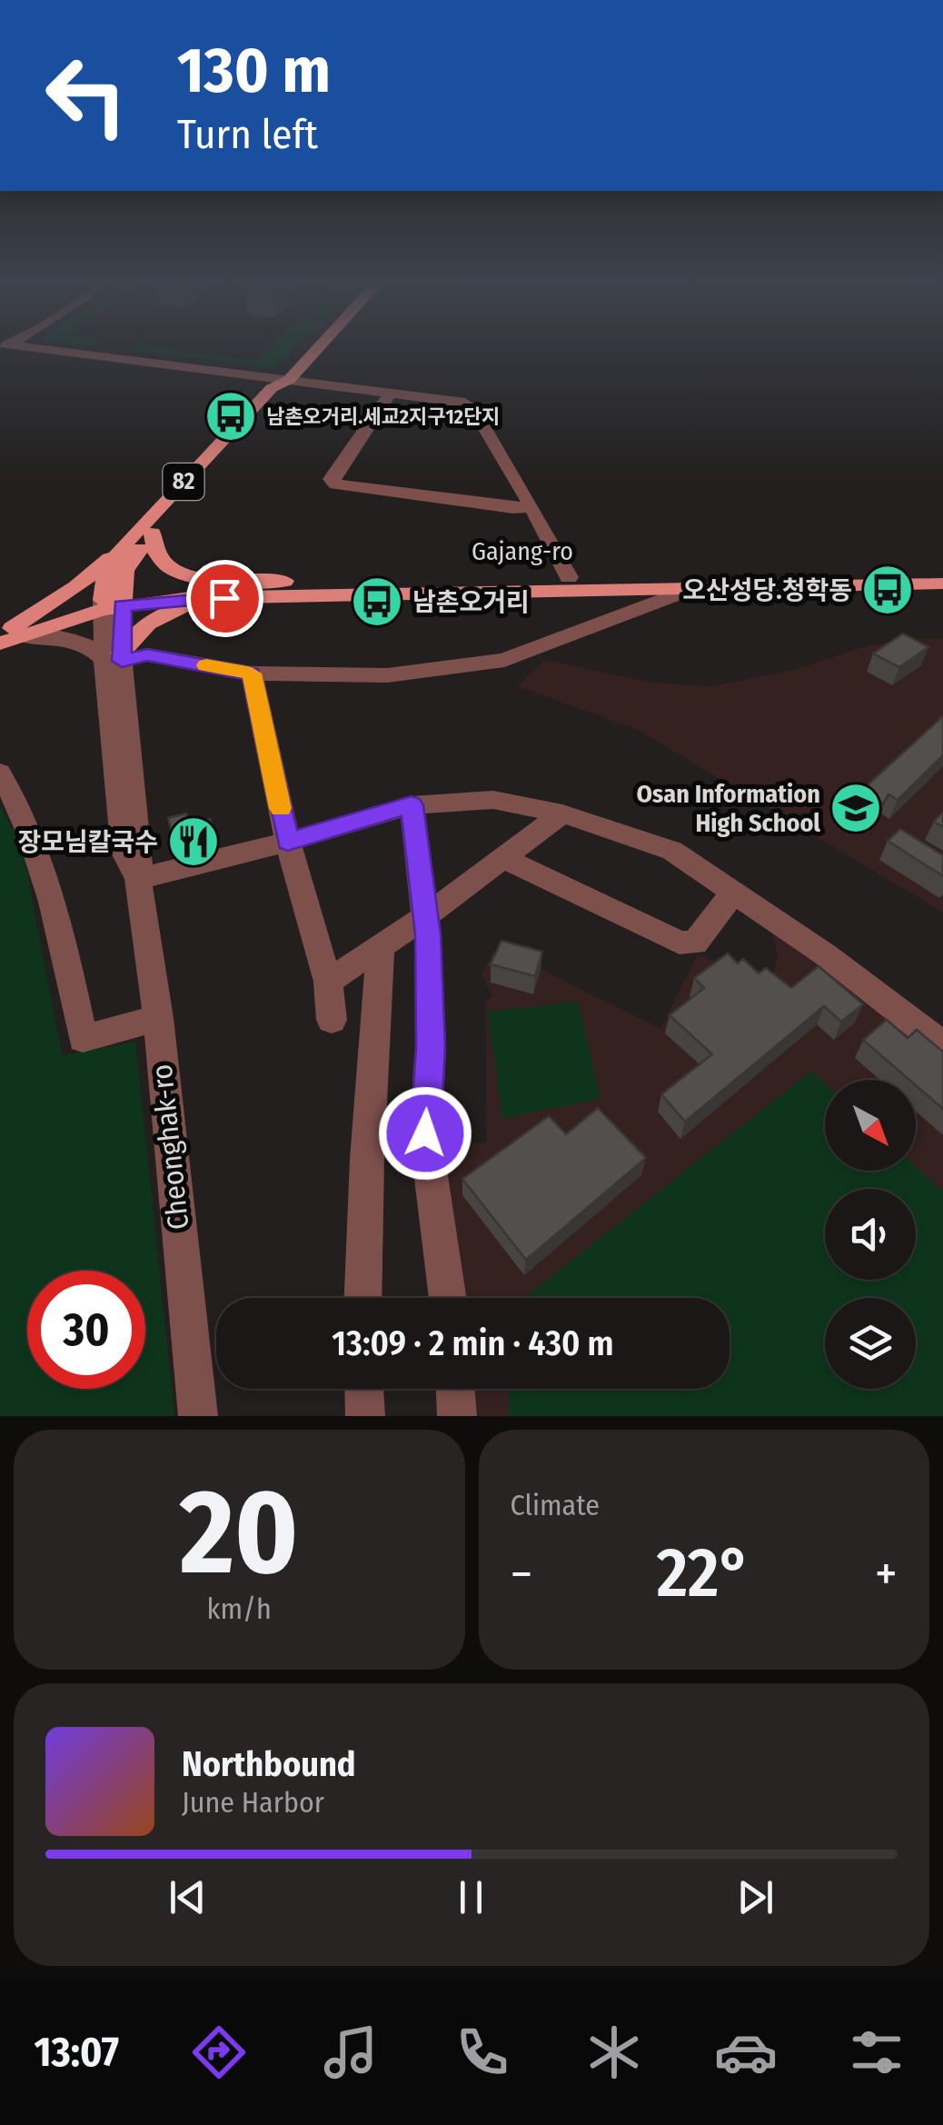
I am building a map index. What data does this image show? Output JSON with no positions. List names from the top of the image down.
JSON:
{
  "streets": {
    "main road": ["82", "Gajang-ro"],
    "street": ["Cheonghak-ro"]
  },
  "crossings": [
    ["82", "Gajang-ro"],
    ["82", "Cheonghak-ro"],
    ["Gajang-ro", "Cheonghak-ro"]
  ],
  "places": {
    "bus stop": ["남촌오거리.세교2지구12단지", "오산성당.청학동", "남촌오거리"],
    "school or university": ["Osan Information High School"],
    "restaurant": ["장모님칼국수"]
  },
  "north": "bottom right",
  "page": {
    "turn": ["130 m", "Turn left"],
    "limit": "30",
    "trip": "13:09 · 2 min · 430 m",
    "tile": [
      ["20", "km/h"],
      "Climate"
    ],
    "heat": ["−", "22°", "+"],
    "song": ["Northbound", "June Harbor"],
    "tabs": "13:07"
  }
}
